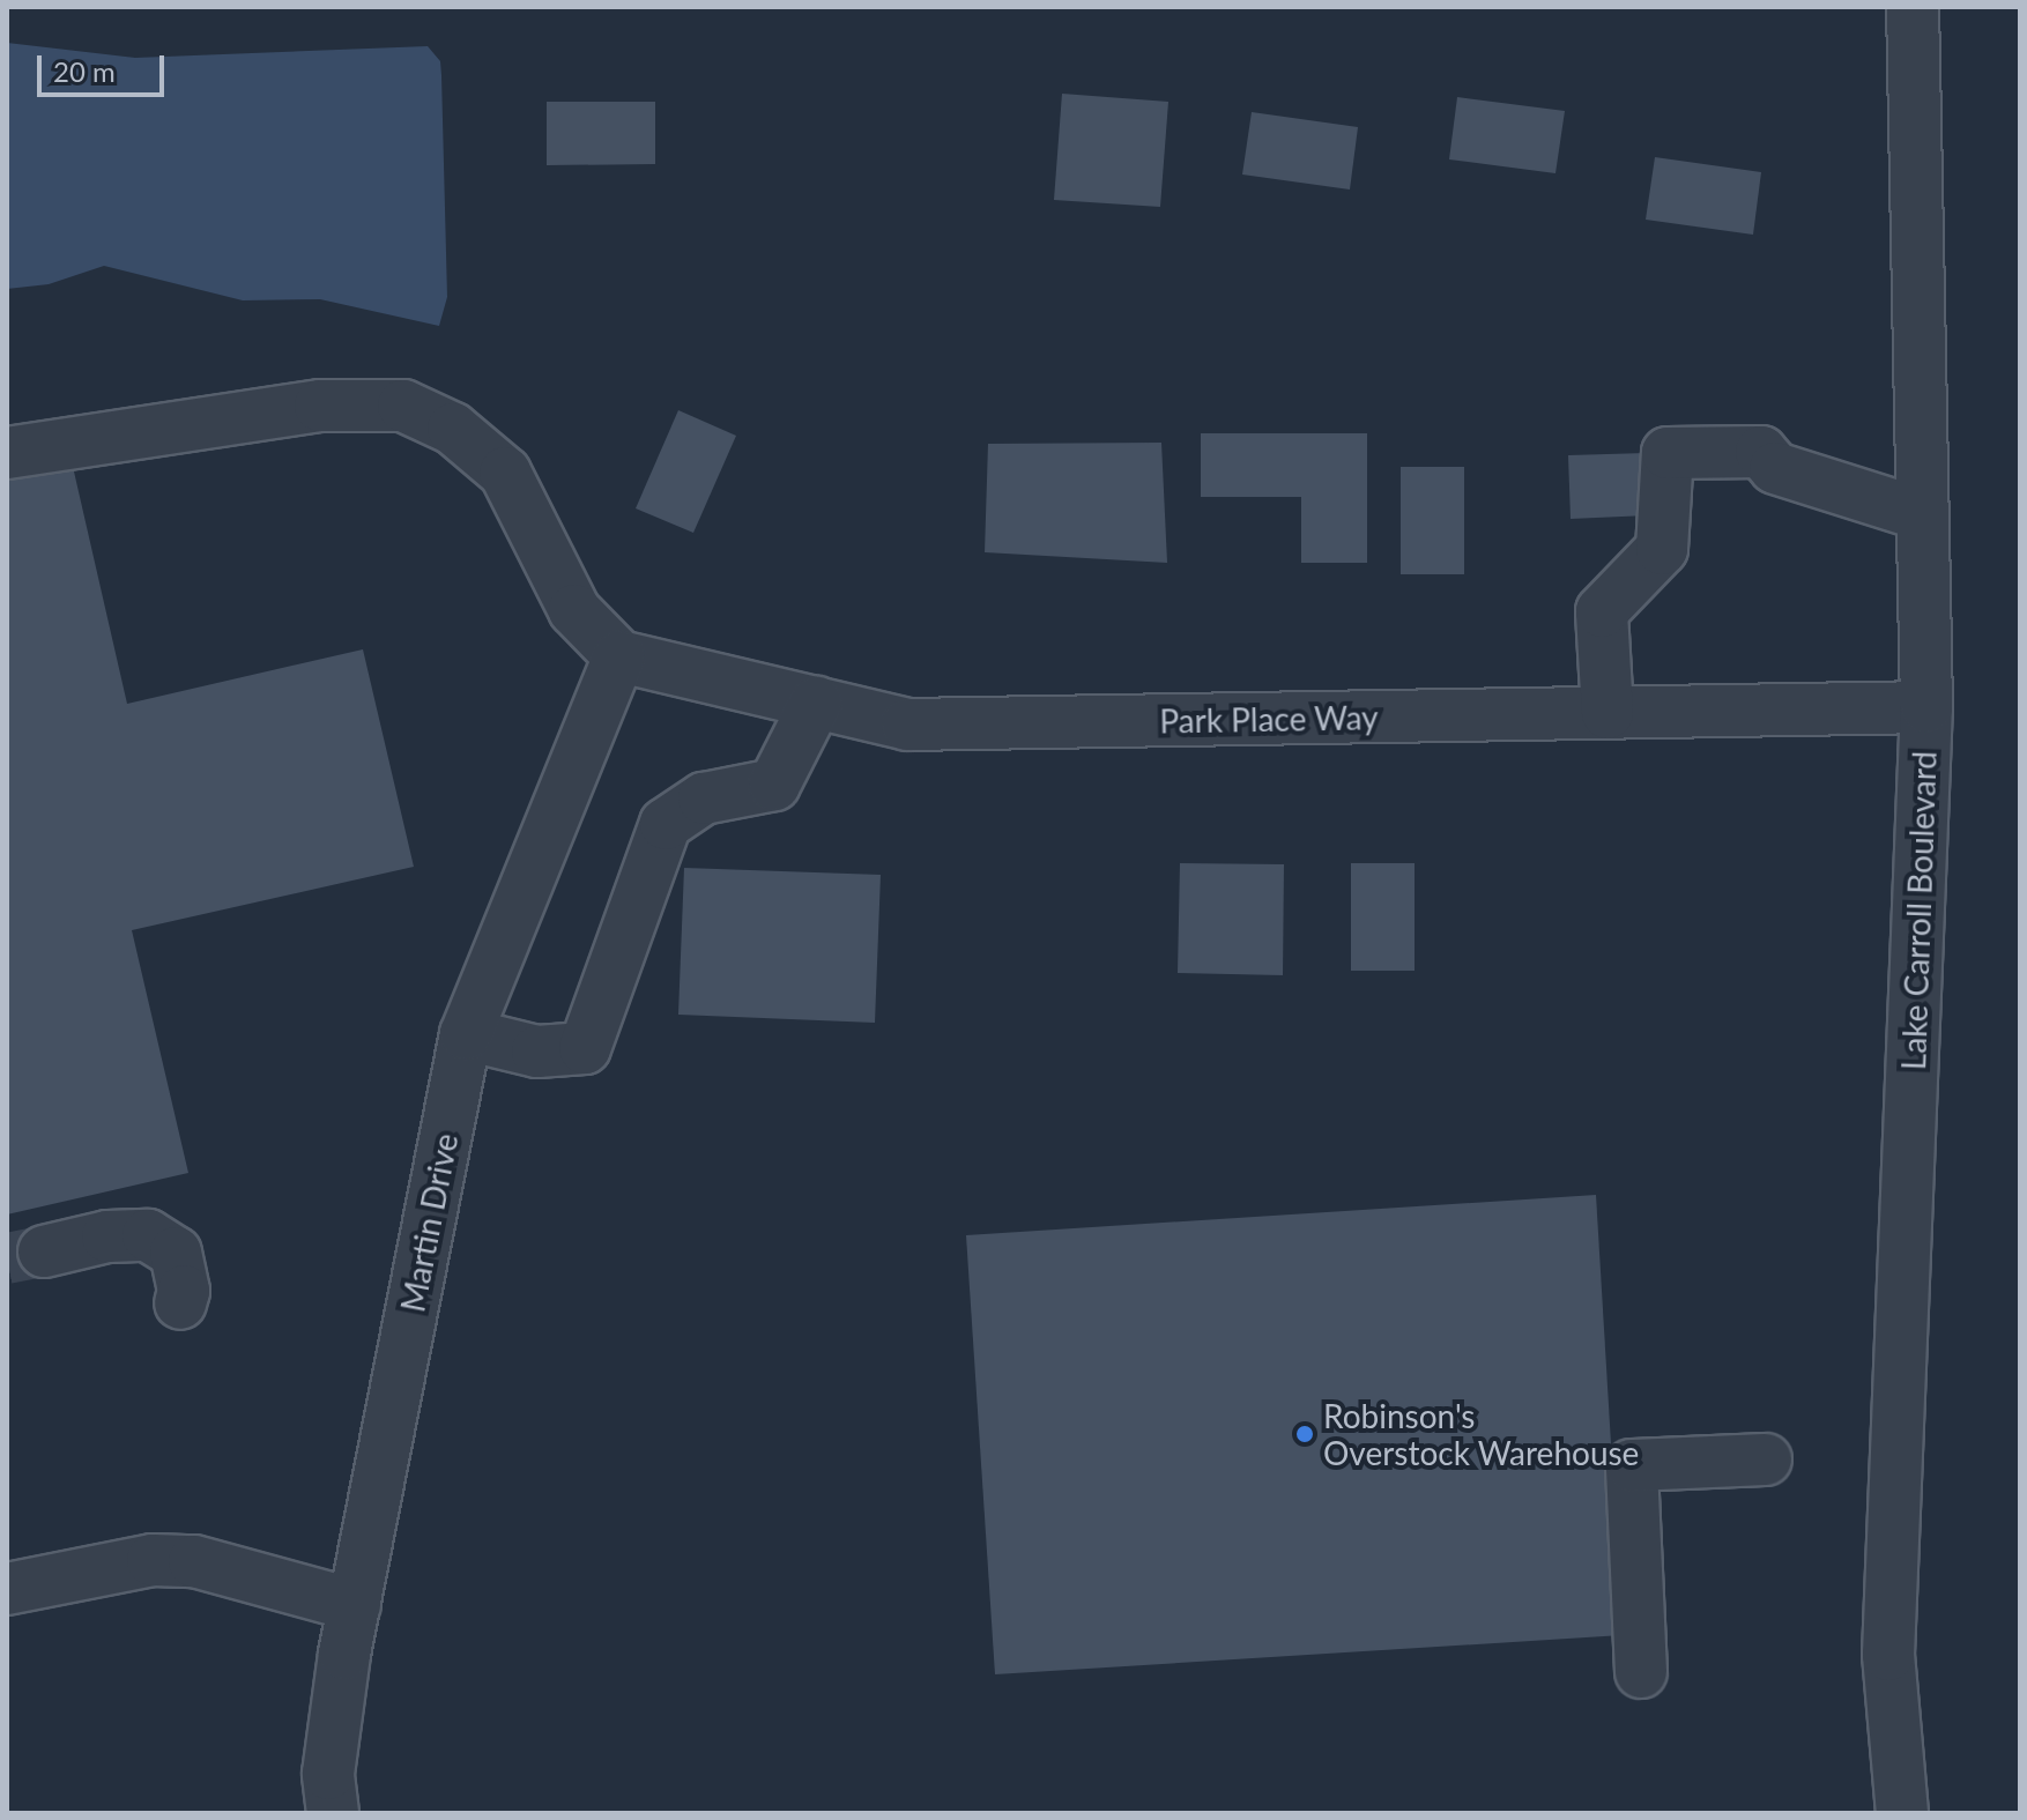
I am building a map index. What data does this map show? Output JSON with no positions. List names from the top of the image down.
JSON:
{
  "streets": {
    "street": ["Park Place Way", "Lake Carroll Boulevard", "Martin Drive"]
  },
  "crossings": [
    ["Park Place Way", "Lake Carroll Boulevard"],
    ["Park Place Way", "Martin Drive"]
  ],
  "places": ["Robinson's Overstock Warehouse"],
  "scale_bar": "20 m"
}
